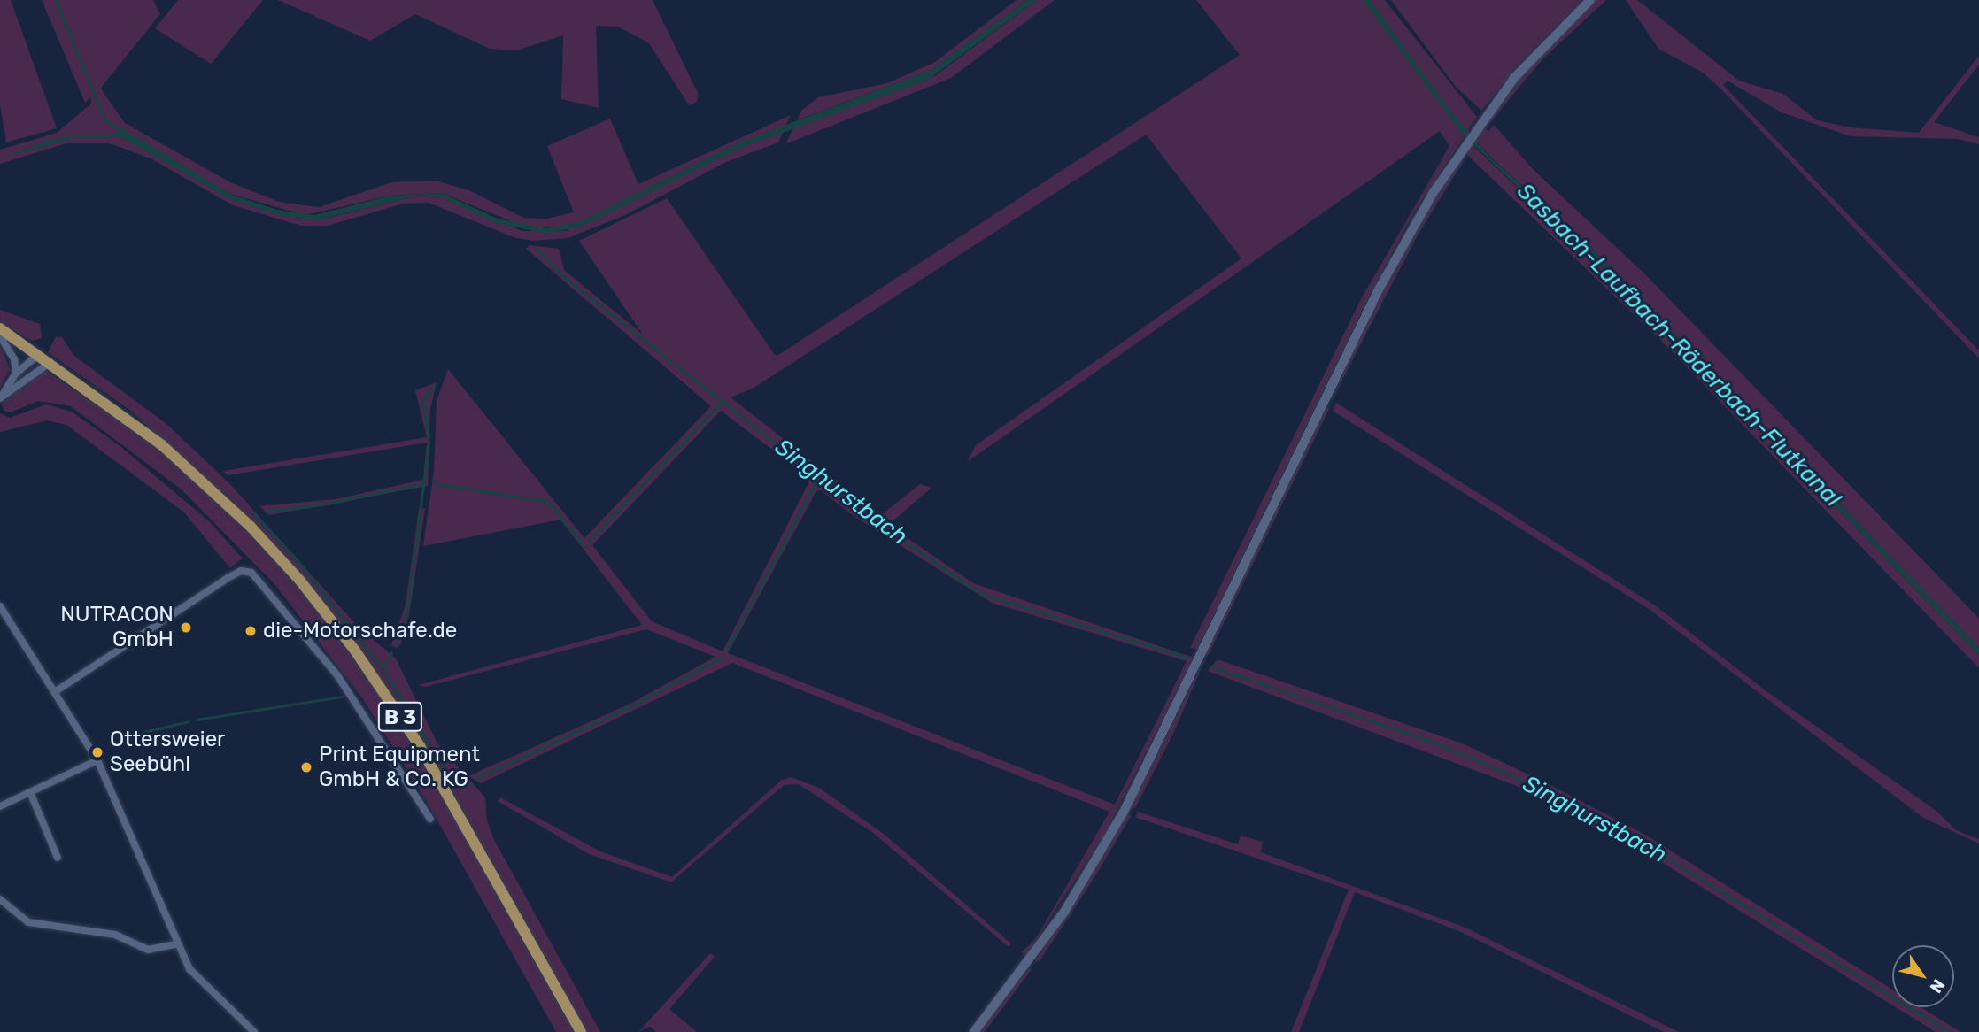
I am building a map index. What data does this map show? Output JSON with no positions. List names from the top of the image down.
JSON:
{
  "streets": {
    "main road": ["B 3"]
  },
  "water": ["Sasbach-Laufbach-Röderbach-Flutkanal", "Singhurstbach"],
  "places": [
    "NUTRACON GmbH",
    "die-Motorschafe.de",
    "Ottersweier Seebühl",
    "Print Equipment GmbH & Co. KG"
  ],
  "north": "bottom right"
}
